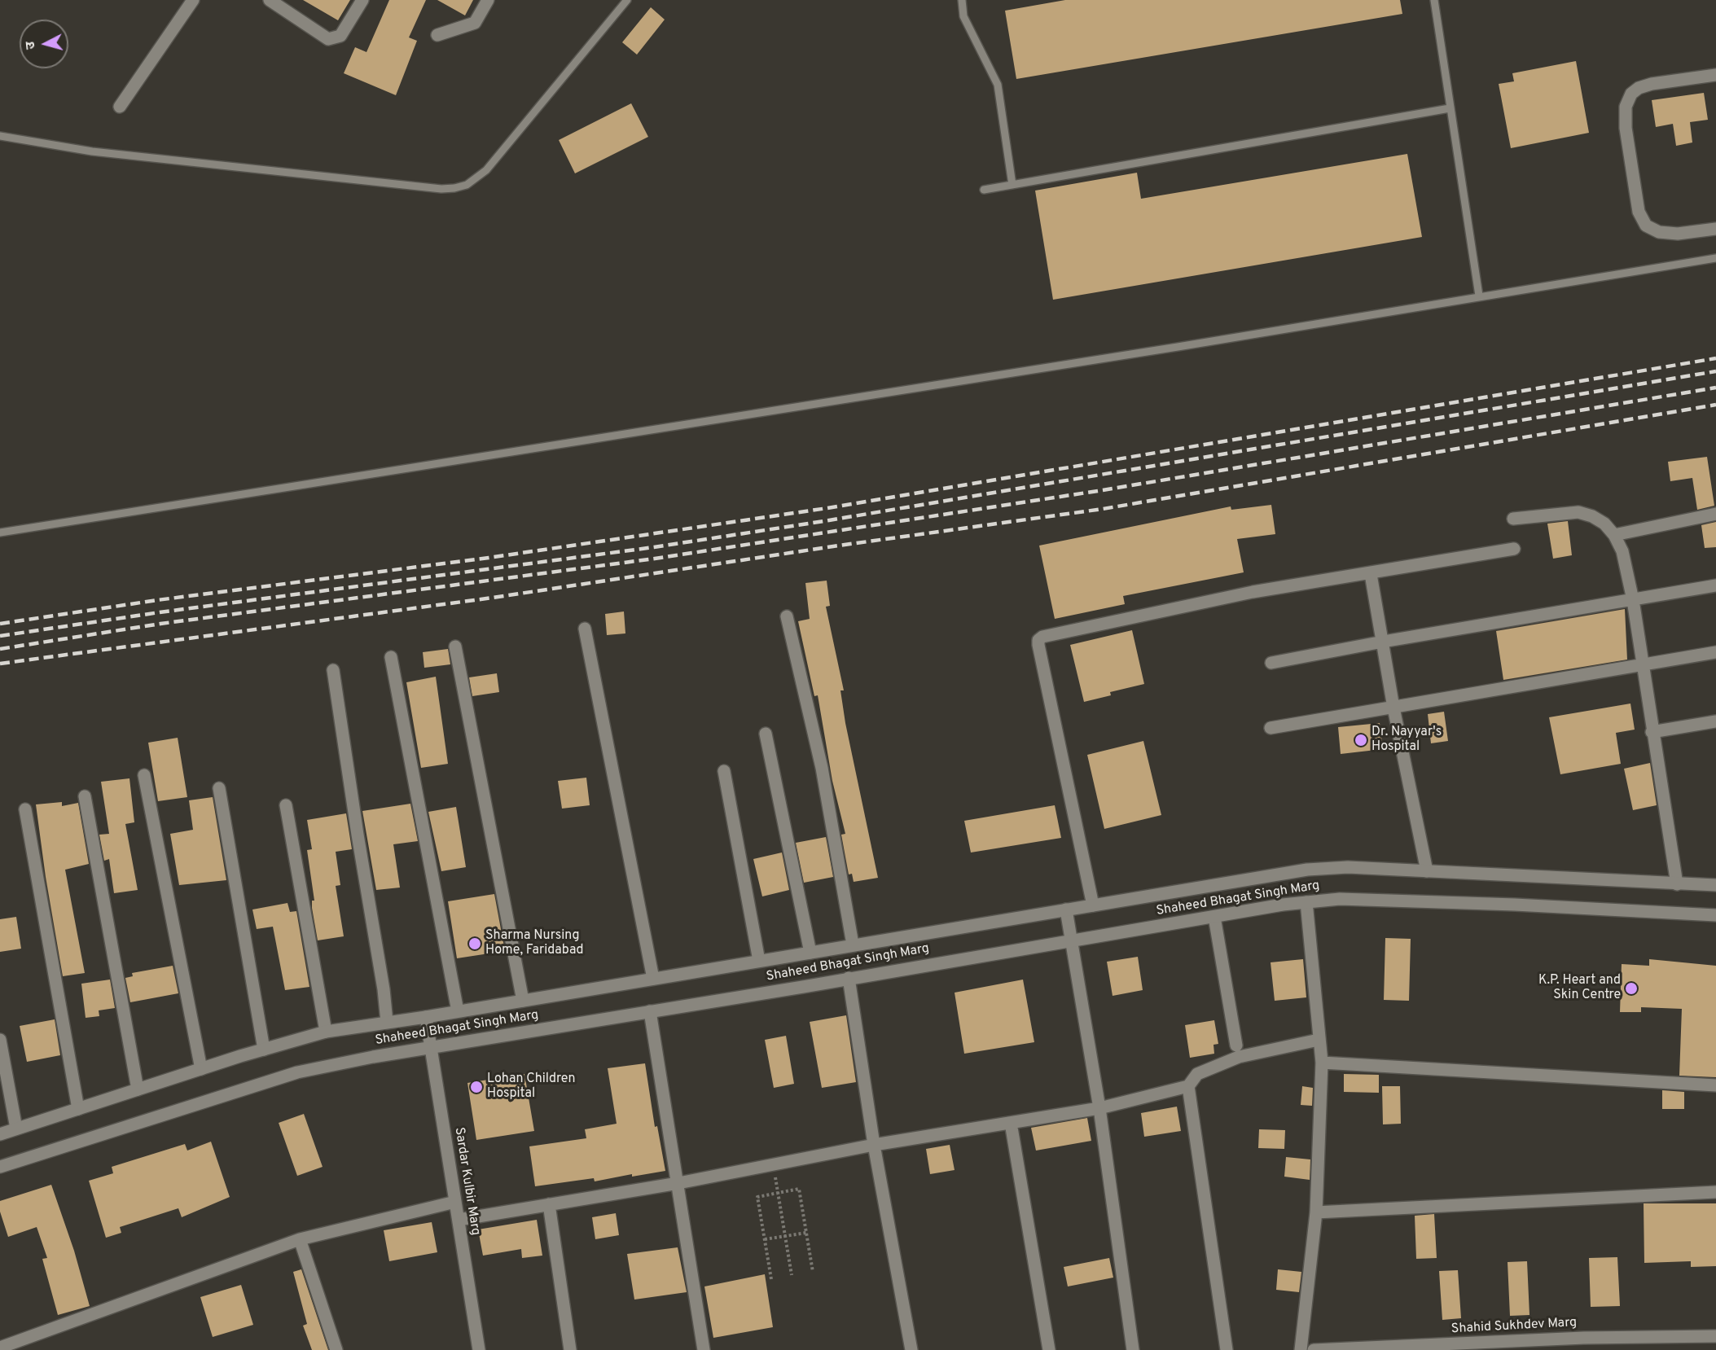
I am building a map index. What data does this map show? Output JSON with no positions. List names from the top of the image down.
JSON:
{
  "streets": {
    "street": ["Shaheed Bhagat Singh Marg", "Sardar Kulbir Marg", "Shahid Sukhdev Marg"]
  },
  "crossings": [
    ["Shaheed Bhagat Singh Marg", "Sardar Kulbir Marg"]
  ],
  "places": [
    "Dr. Nayyar's Hospital",
    "Sharma Nursing Home, Faridabad",
    "K.P. Heart and Skin Centre",
    "Lohan Children Hospital"
  ],
  "north": "left"
}
